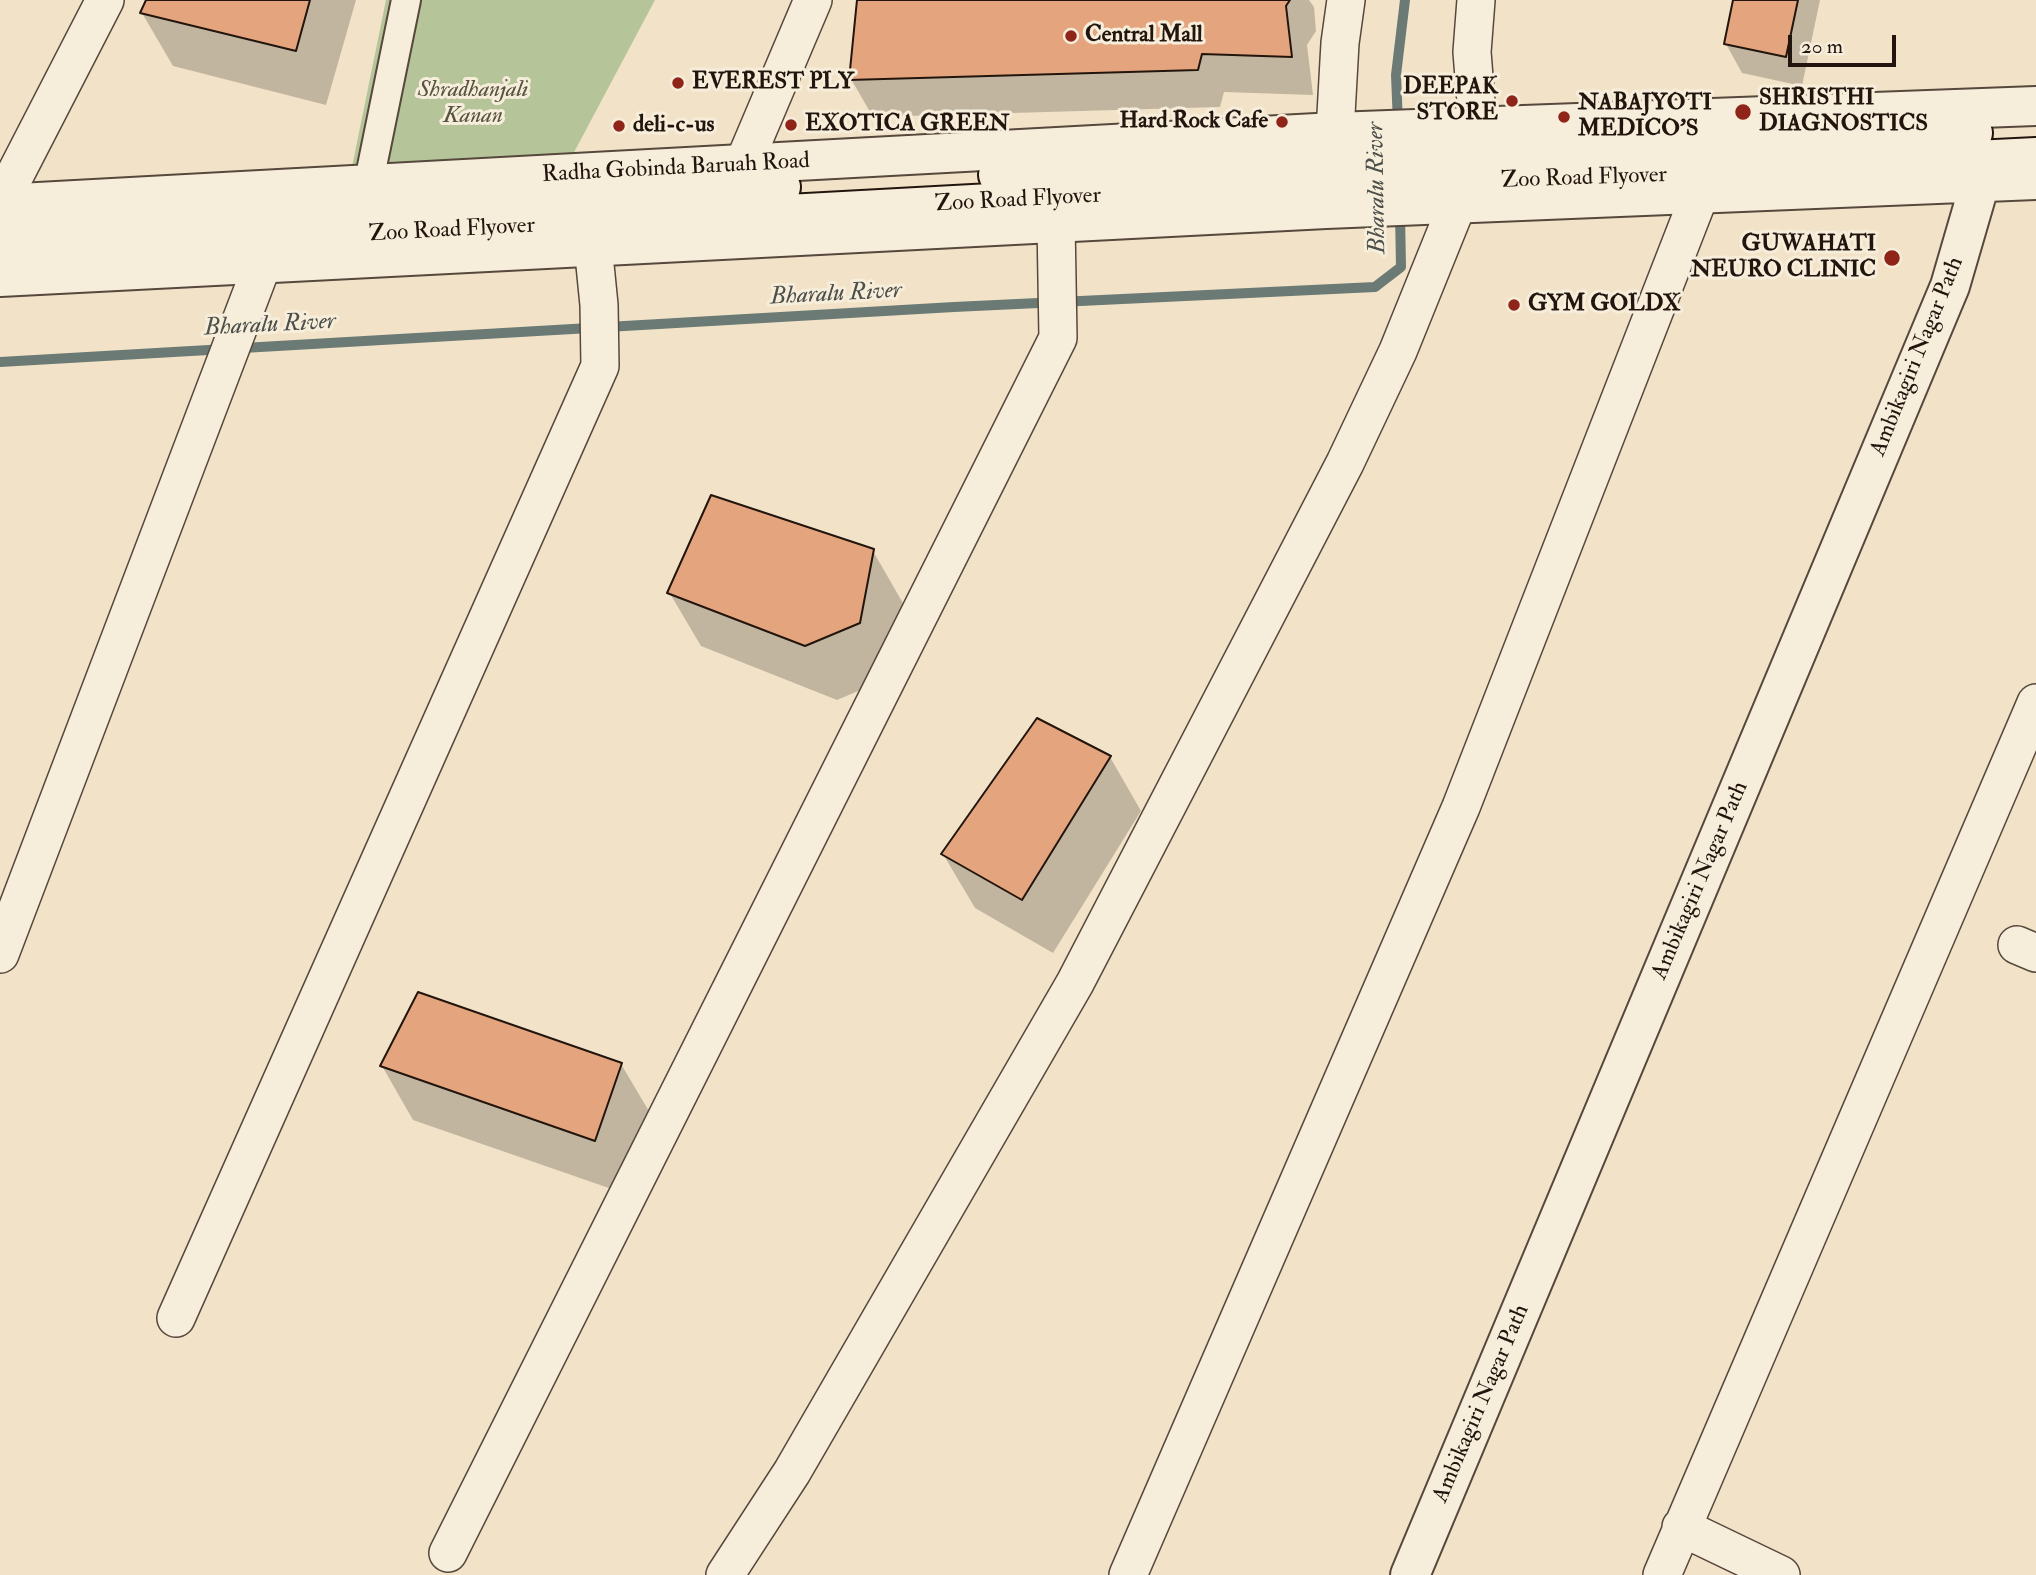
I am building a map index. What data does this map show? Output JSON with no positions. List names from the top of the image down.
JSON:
{
  "streets": {
    "street": ["Radha Gobinda Baruah Road", "Zoo Road Flyover", "Ambikagiri Nagar Path"]
  },
  "water": ["Bharalu River"],
  "parks": ["Shradhanjali Kanan"],
  "places": [
    "Central Mall",
    "EVEREST PLY",
    "DEEPAK STORE",
    "SHRISTHI DIAGNOSTICS",
    "NABAJYOTI MEDICO'S",
    "Hard Rock Cafe",
    "EXOTICA GREEN",
    "deli-c-us",
    "GUWAHATI NEURO CLINIC",
    "GYM GOLDX"
  ],
  "scale_bar": "20 m"
}
